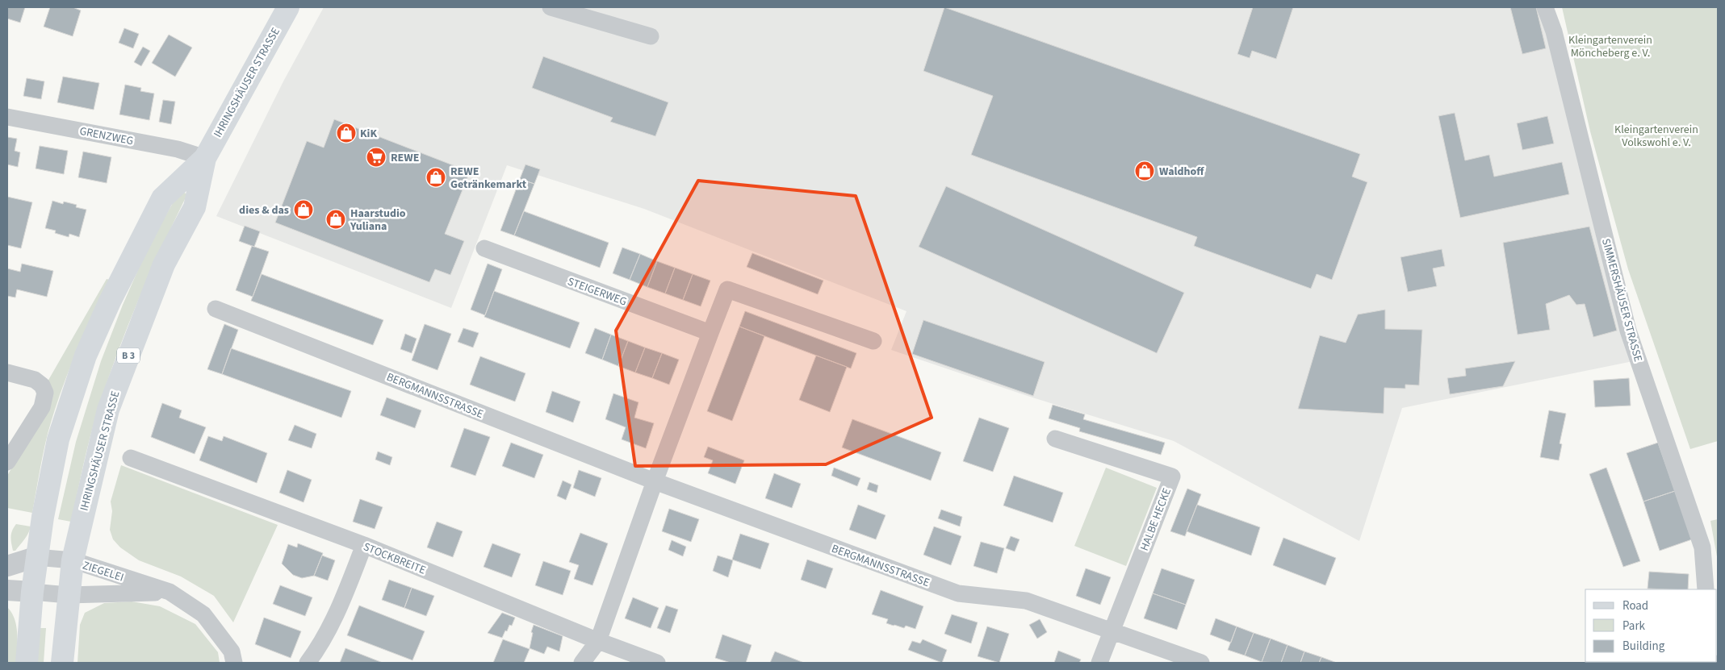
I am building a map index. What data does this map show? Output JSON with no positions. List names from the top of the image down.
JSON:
{
  "streets": {
    "main road": ["IHRINGSHÄUSER STRASSE", "B 3"],
    "street": [
      "GRENZWEG",
      "STEIGERWEG",
      "SIMMERSHÄUSER STRASSE",
      "BERGMANNSSTRASSE",
      "HALBE HECKE",
      "STOCKBREITE",
      "ZIEGELEI"
    ]
  },
  "crossings": [
    ["IHRINGSHÄUSER STRASSE", "GRENZWEG"],
    ["IHRINGSHÄUSER STRASSE", "B 3"],
    ["IHRINGSHÄUSER STRASSE", "ZIEGELEI"],
    ["B 3", "ZIEGELEI"],
    ["BERGMANNSSTRASSE", "HALBE HECKE"]
  ],
  "parks": ["Kleingartenverein Möncheberg e. V.", "Kleingartenverein Volkswohl e. V."],
  "places": {
    "shop": [
      "KiK",
      "Waldhoff",
      "REWE Getränkemarkt",
      "dies & das",
      "Haarstudio Yuliana"
    ],
    "supermarket": ["REWE"]
  },
  "legend": ["Road", "Park", "Building"]
}
